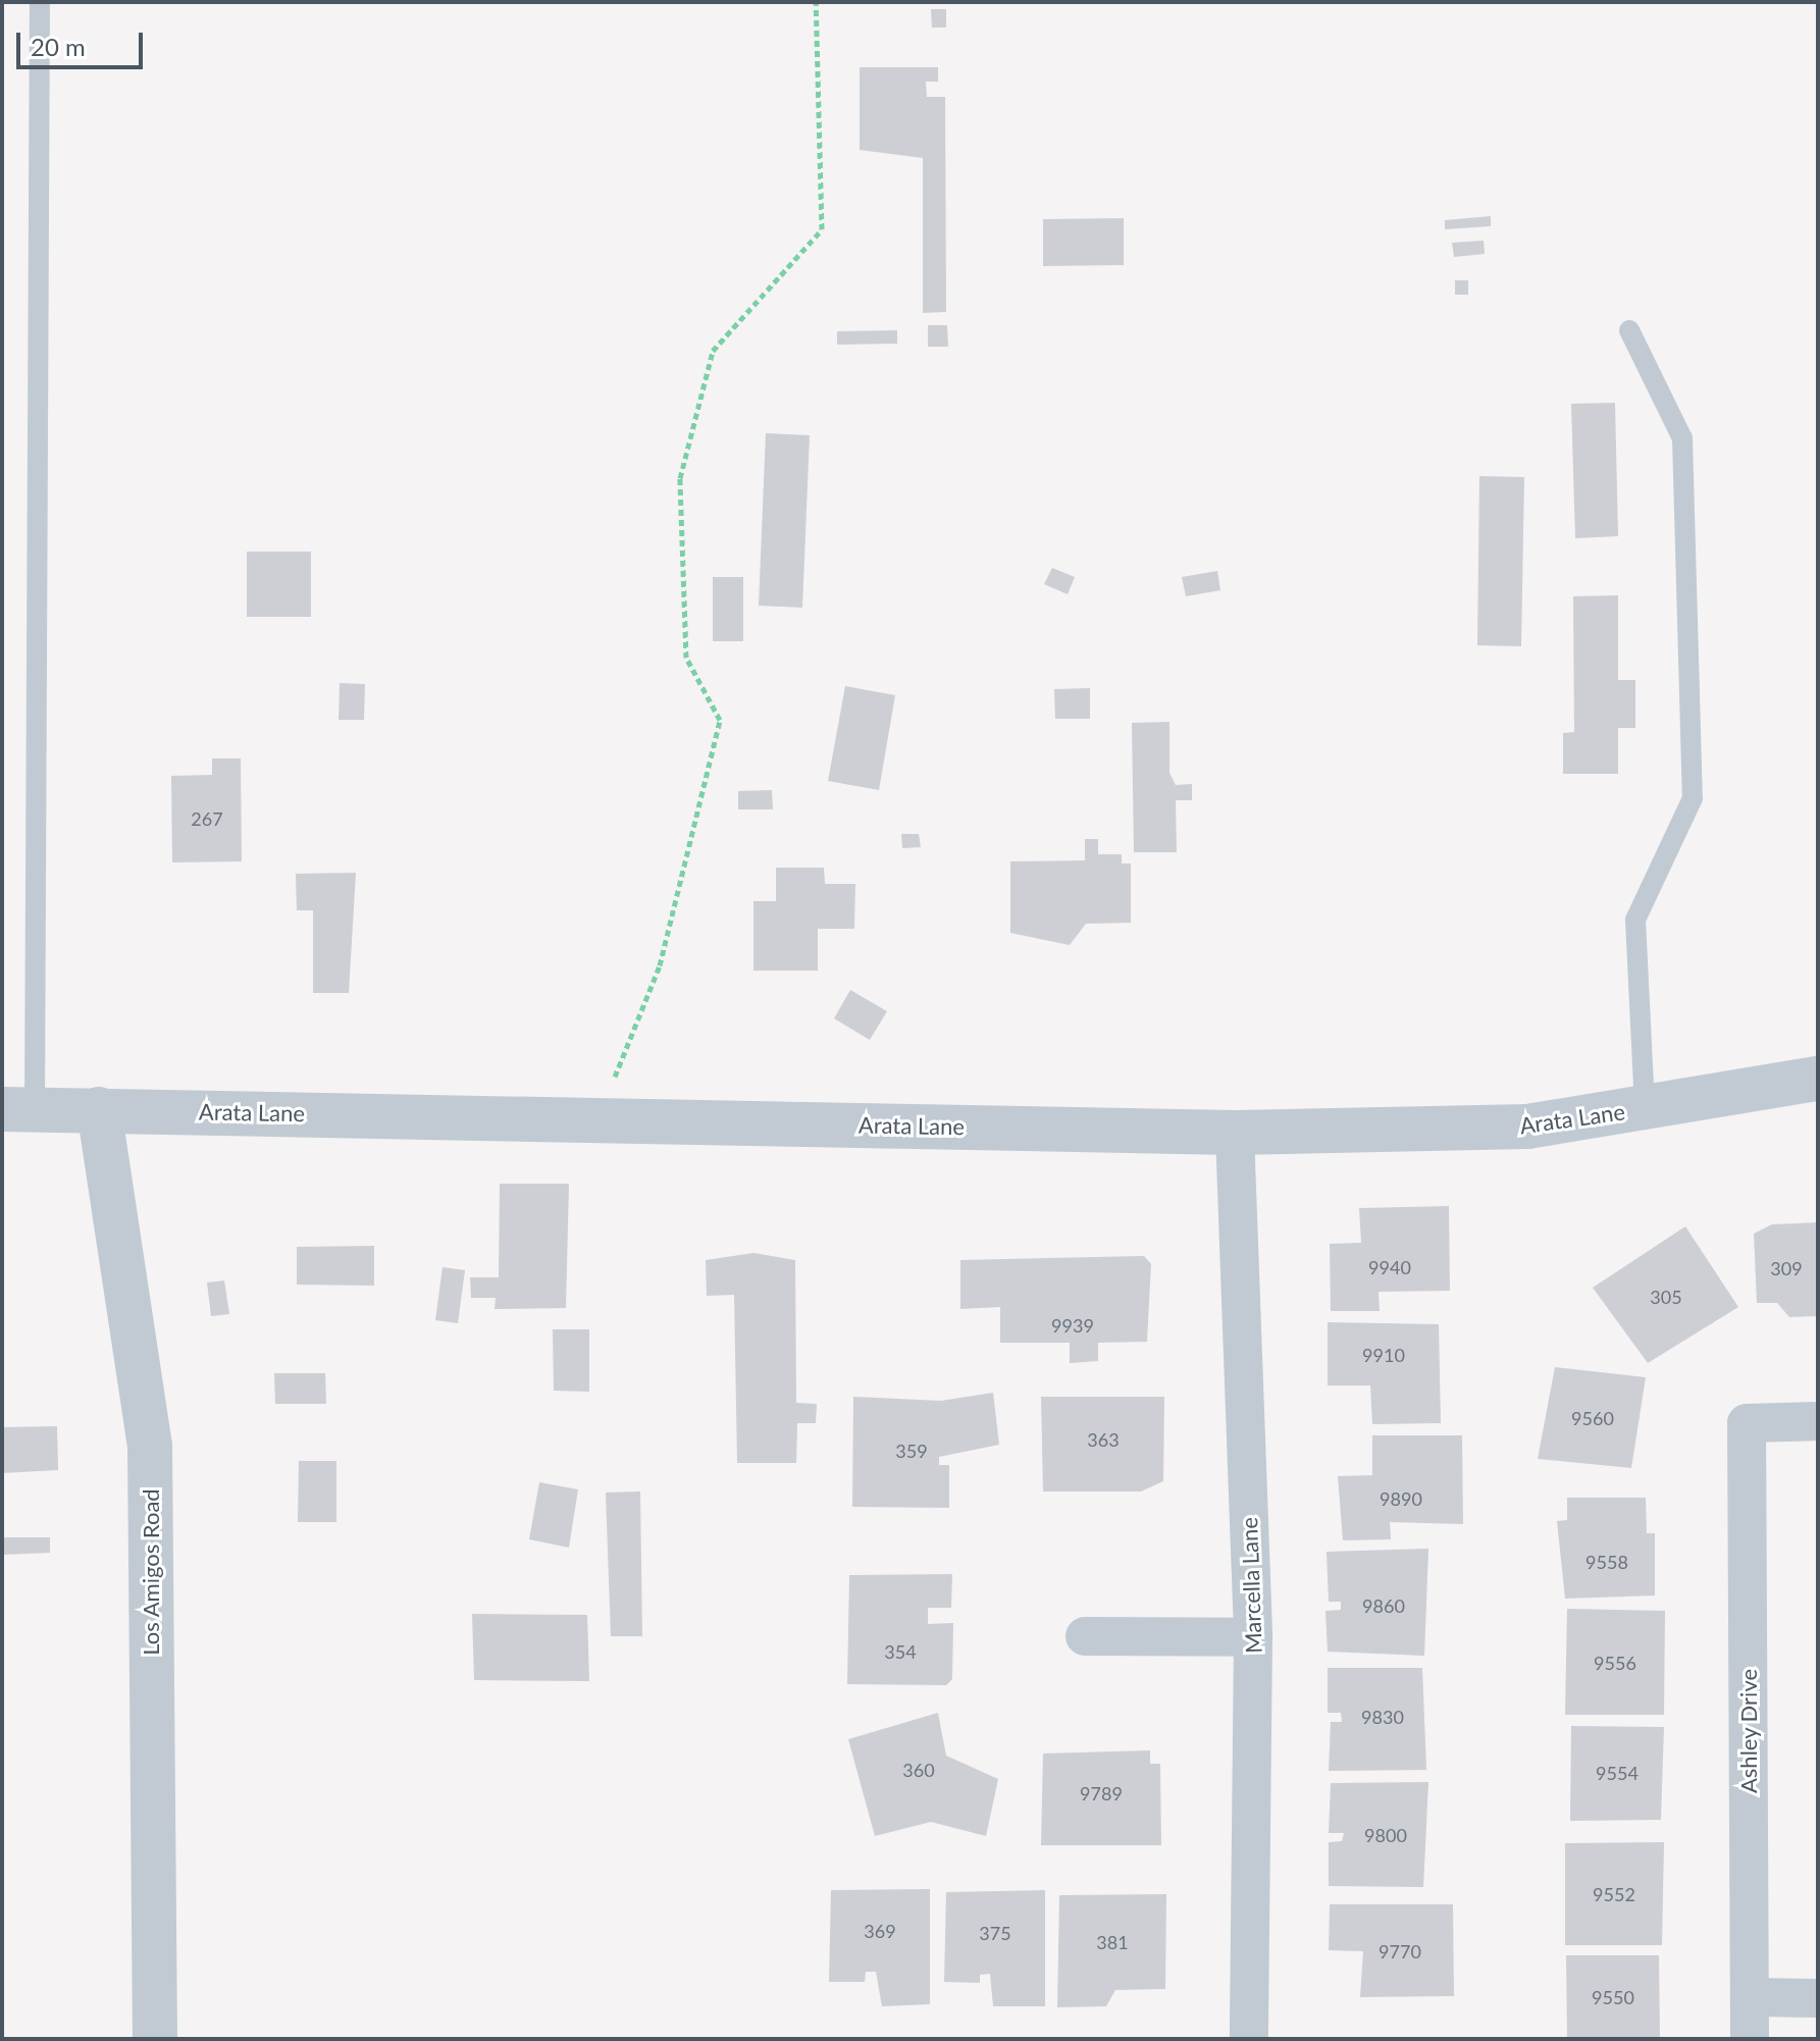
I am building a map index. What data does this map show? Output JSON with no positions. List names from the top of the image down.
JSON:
{
  "streets": {
    "street": [
      "Arata Lane",
      "Los Amigos Road",
      "Marcella Lane",
      "Ashley Drive"
    ]
  },
  "crossings": [
    ["Arata Lane", "Los Amigos Road"],
    ["Arata Lane", "Marcella Lane"]
  ],
  "house_numbers": [
    "267",
    "9940",
    "309",
    "305",
    "9939",
    "9910",
    "9560",
    "363",
    "359",
    "9890",
    "9558",
    "9860",
    "354",
    "9556",
    "9830",
    "360",
    "9554",
    "9789",
    "9800",
    "9552",
    "369",
    "375",
    "381",
    "9770",
    "9550"
  ],
  "scale_bar": "20 m"
}
